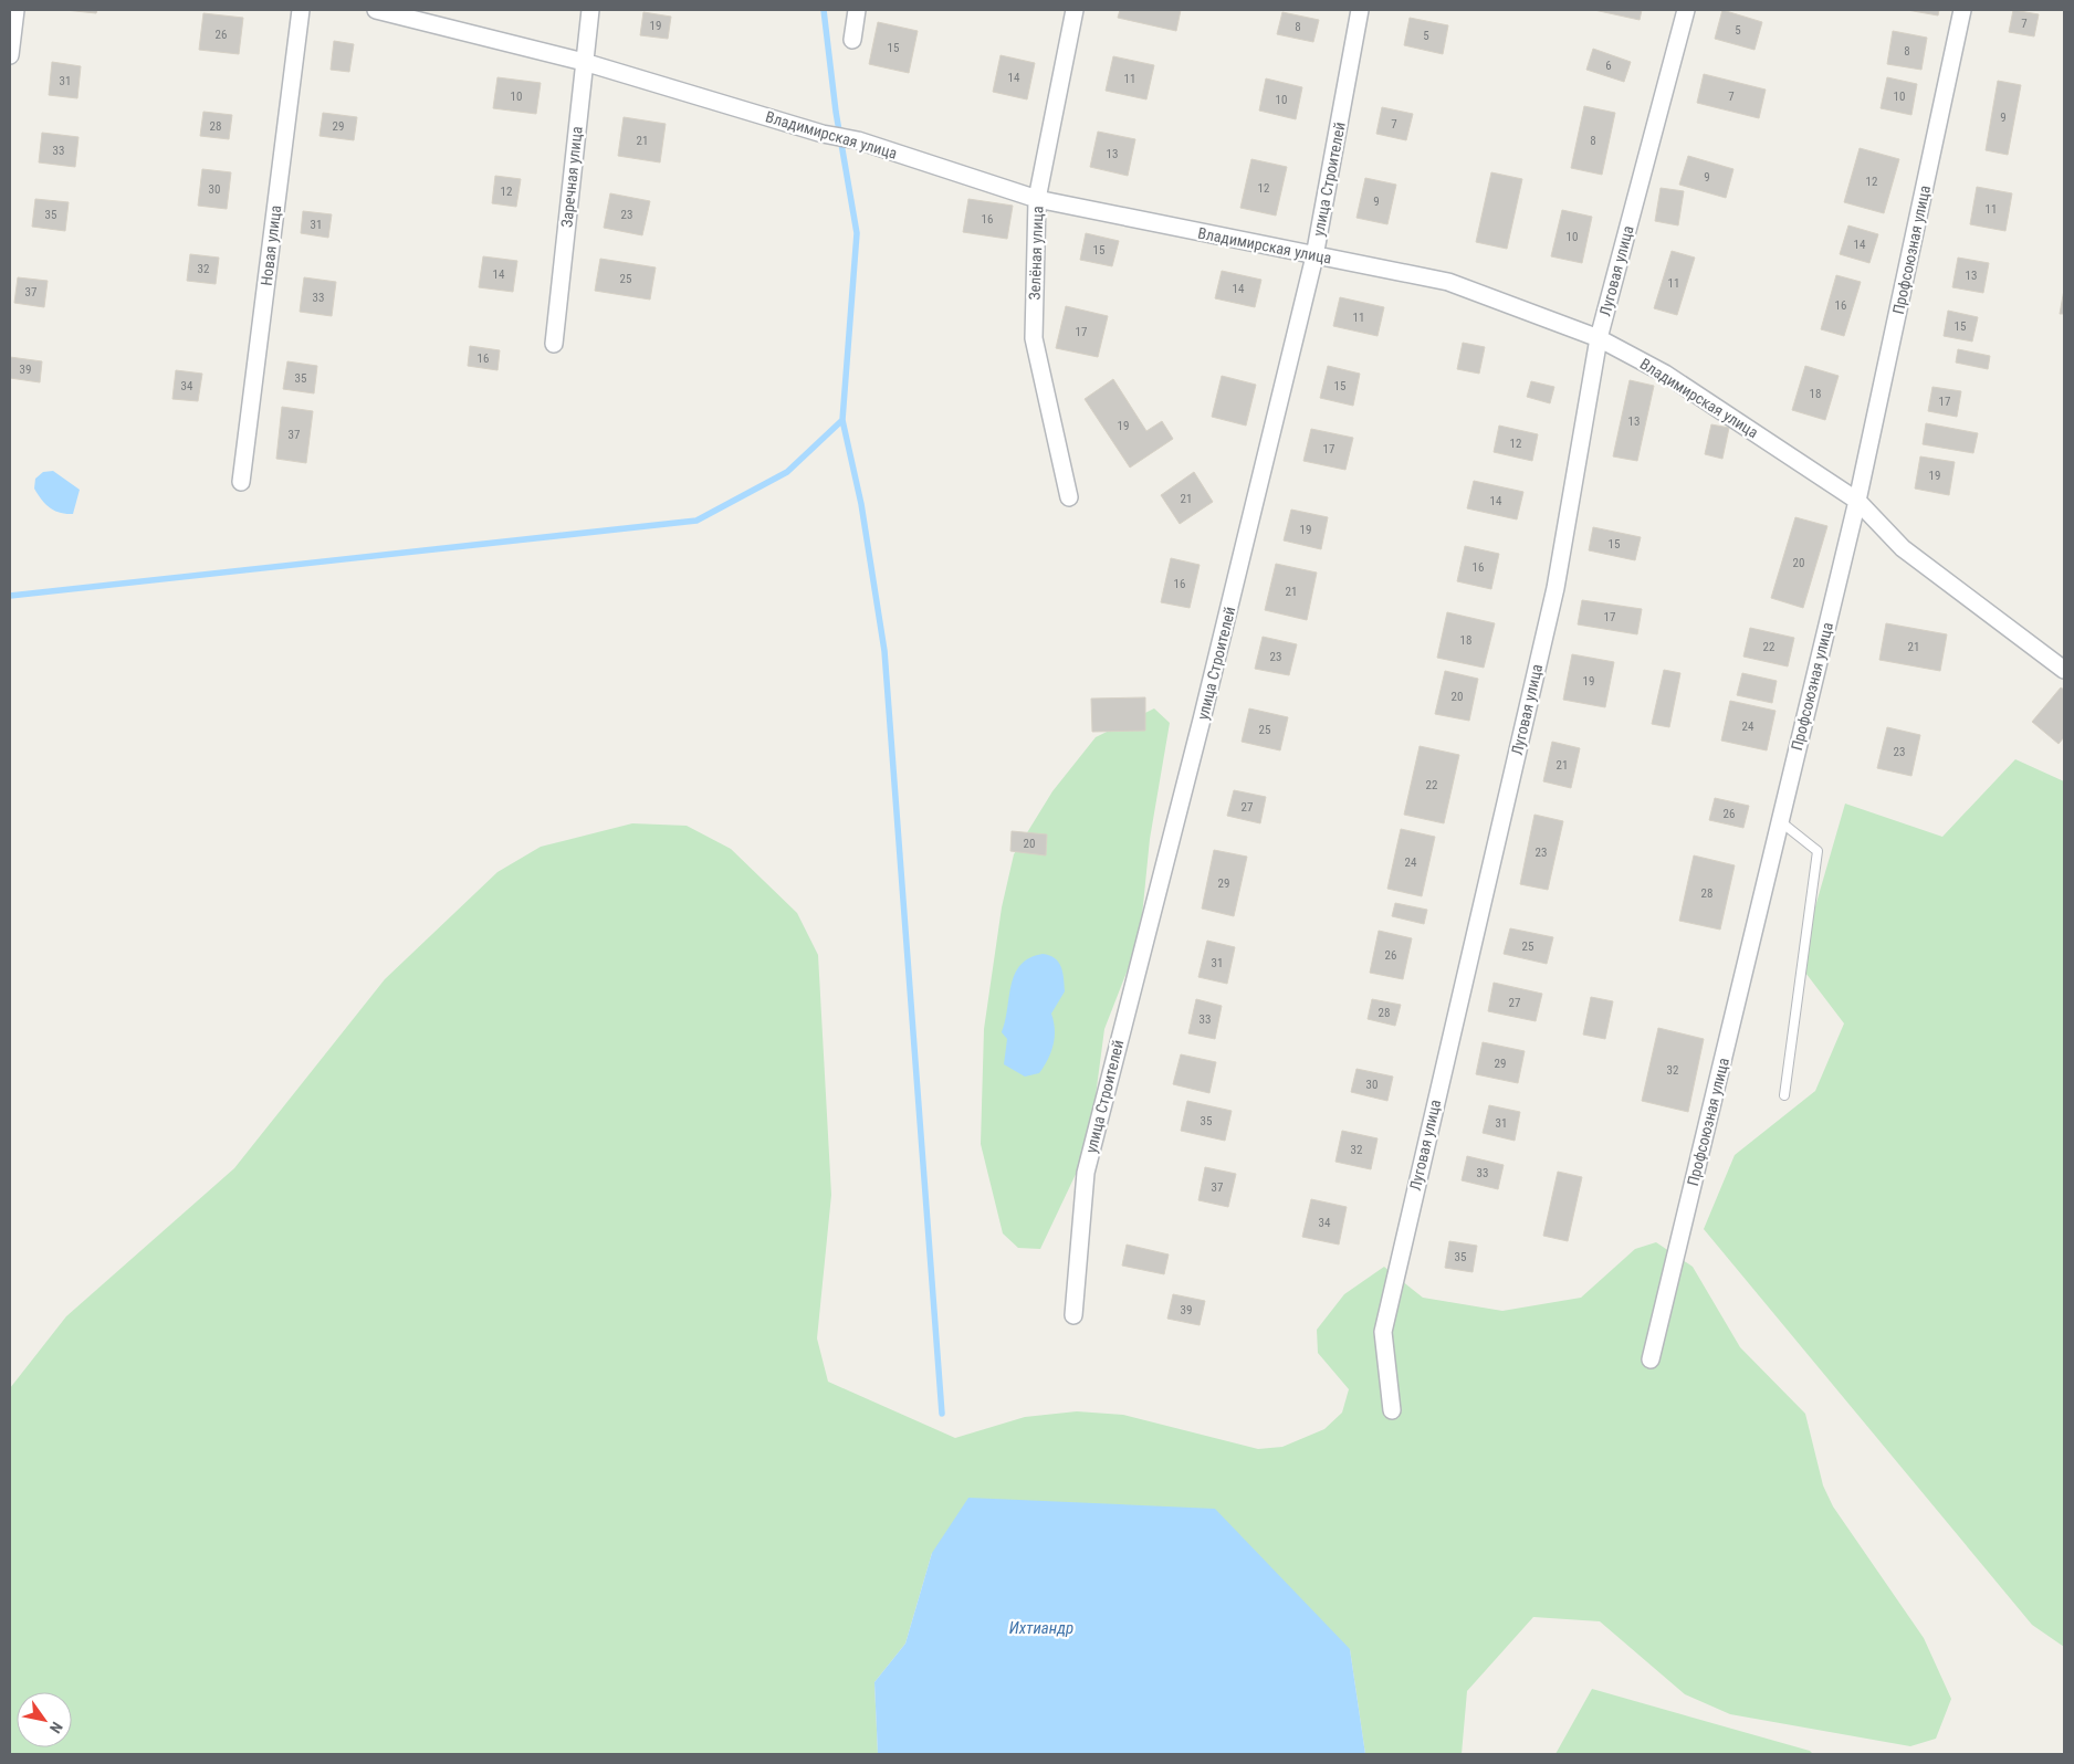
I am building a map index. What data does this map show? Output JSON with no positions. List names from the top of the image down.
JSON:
{
  "streets": {
    "street": [
      "Владимирская улица",
      "Заречная улица",
      "улица Строителей",
      "Новая улица",
      "Профсоюзная улица",
      "Зелёная улица",
      "Луговая улица"
    ]
  },
  "crossings": [
    ["Владимирская улица", "Заречная улица"],
    ["Владимирская улица", "улица Строителей"],
    ["Владимирская улица", "Профсоюзная улица"],
    ["Владимирская улица", "Зелёная улица"],
    ["Владимирская улица", "Луговая улица"]
  ],
  "water": ["Ихтиандр"],
  "house_numbers": [
    "7",
    "19",
    "8",
    "5",
    "26",
    "5",
    "15",
    "8",
    "6",
    "14",
    "11",
    "31",
    "10",
    "7",
    "10",
    "10",
    "9",
    "7",
    "28",
    "29",
    "21",
    "8",
    "33",
    "13",
    "9",
    "12",
    "12",
    "30",
    "12",
    "9",
    "11",
    "35",
    "23",
    "16",
    "31",
    "10",
    "14",
    "15",
    "32",
    "14",
    "13",
    "25",
    "11",
    "14",
    "37",
    "33",
    "16",
    "11",
    "15",
    "17",
    "16",
    "39",
    "35",
    "34",
    "15",
    "18",
    "17",
    "13",
    "19",
    "37",
    "12",
    "17",
    "19",
    "21",
    "14",
    "19",
    "15",
    "20",
    "16",
    "16",
    "21",
    "17",
    "18",
    "22",
    "21",
    "23",
    "19",
    "20",
    "24",
    "25",
    "23",
    "21",
    "22",
    "27",
    "26",
    "20",
    "23",
    "24",
    "29",
    "28",
    "25",
    "26",
    "31",
    "27",
    "28",
    "33",
    "29",
    "32",
    "30",
    "35",
    "31",
    "32",
    "33",
    "37",
    "34",
    "35",
    "39"
  ],
  "north": "bottom right"
}
